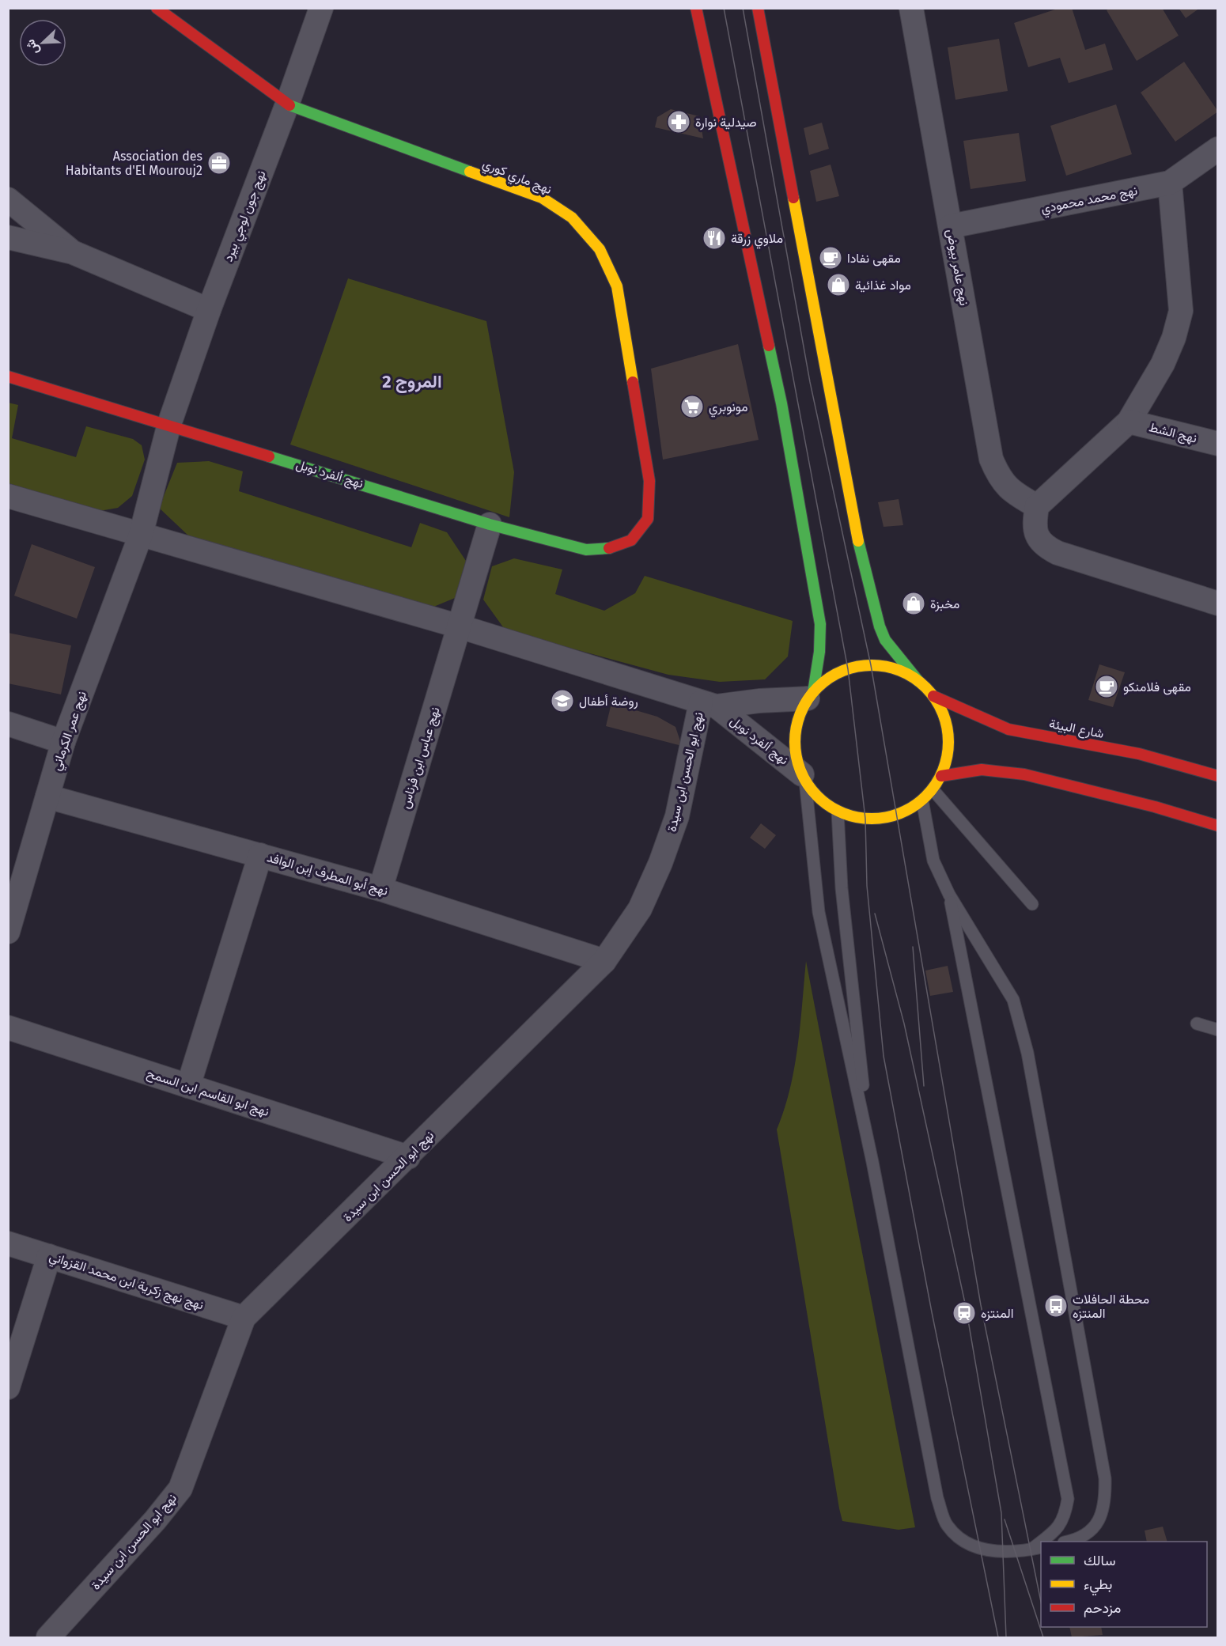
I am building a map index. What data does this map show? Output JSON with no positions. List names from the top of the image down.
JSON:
{
  "streets": {
    "street": [
      "نهج ماري كوري",
      "نهج محمد محمودي",
      "نهج جون لوجي بيرد",
      "نهج عامر بيوض",
      "نهج الشط",
      "نهج ألفرد نوبل",
      "شارع البيئة",
      "نهج عمر الكرماني",
      "نهج عباس ابن فرناس",
      "نهج ابو الحسن ابن سيدة",
      "نهج أبو المطرف إبن الوافد",
      "نهج ابو القاسم ابن السمح",
      "نهج نهج زكرية ابن محمد القزواني"
    ]
  },
  "crossings": [
    ["نهج ماري كوري", "نهج جون لوجي بيرد"],
    ["نهج ماري كوري", "نهج ألفرد نوبل"],
    ["نهج محمد محمودي", "نهج عامر بيوض"],
    ["نهج جون لوجي بيرد", "نهج ألفرد نوبل"],
    ["نهج ألفرد نوبل", "شارع البيئة"],
    ["نهج ألفرد نوبل", "نهج عمر الكرماني"],
    ["نهج ألفرد نوبل", "نهج عباس ابن فرناس"],
    ["نهج ألفرد نوبل", "نهج ابو الحسن ابن سيدة"],
    ["نهج عمر الكرماني", "نهج أبو المطرف إبن الوافد"],
    ["نهج عباس ابن فرناس", "نهج أبو المطرف إبن الوافد"],
    ["نهج ابو الحسن ابن سيدة", "نهج أبو المطرف إبن الوافد"],
    ["نهج ابو الحسن ابن سيدة", "نهج ابو القاسم ابن السمح"],
    ["نهج ابو الحسن ابن سيدة", "نهج نهج زكرية ابن محمد القزواني"]
  ],
  "districts": ["المروج 2"],
  "places": {
    "pharmacy": ["صيدلية نوارة"],
    "office": ["Association des Habitants d'El Mourouj2"],
    "restaurant": ["ملاوي زرقة"],
    "cafe": ["مقهى نفادا", "مقهى فلامنكو"],
    "shop": ["مواد غذائية", "مخبزة"],
    "supermarket": ["مونوبري"],
    "school or university": ["روضة أطفال"],
    "bus stop": ["محطة الحافلات المنتزه"],
    "station": ["المنتزه"]
  },
  "legend": ["سالك", "بطيء", "مزدحم"],
  "north": "bottom left"
}
